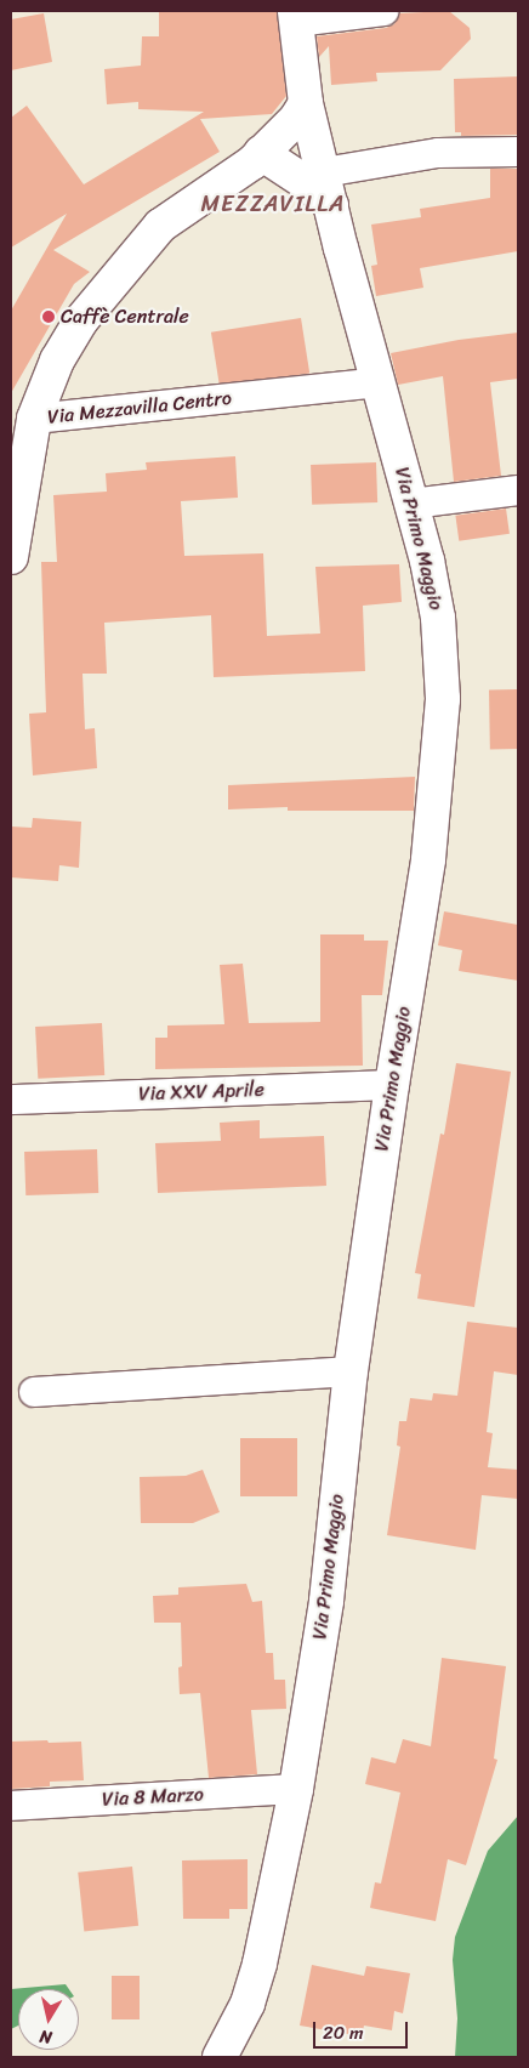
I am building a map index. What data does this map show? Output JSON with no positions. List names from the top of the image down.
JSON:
{
  "streets": {
    "street": [
      "Via Mezzavilla Centro",
      "Via Primo Maggio",
      "Via XXV Aprile",
      "Via 8 Marzo"
    ]
  },
  "crossings": [
    ["Via Mezzavilla Centro", "Via Primo Maggio"],
    ["Via Primo Maggio", "Via XXV Aprile"],
    ["Via Primo Maggio", "Via 8 Marzo"]
  ],
  "districts": ["MEZZAVILLA"],
  "places": ["Caffè Centrale"],
  "scale_bar": "20 m",
  "north": "bottom"
}
